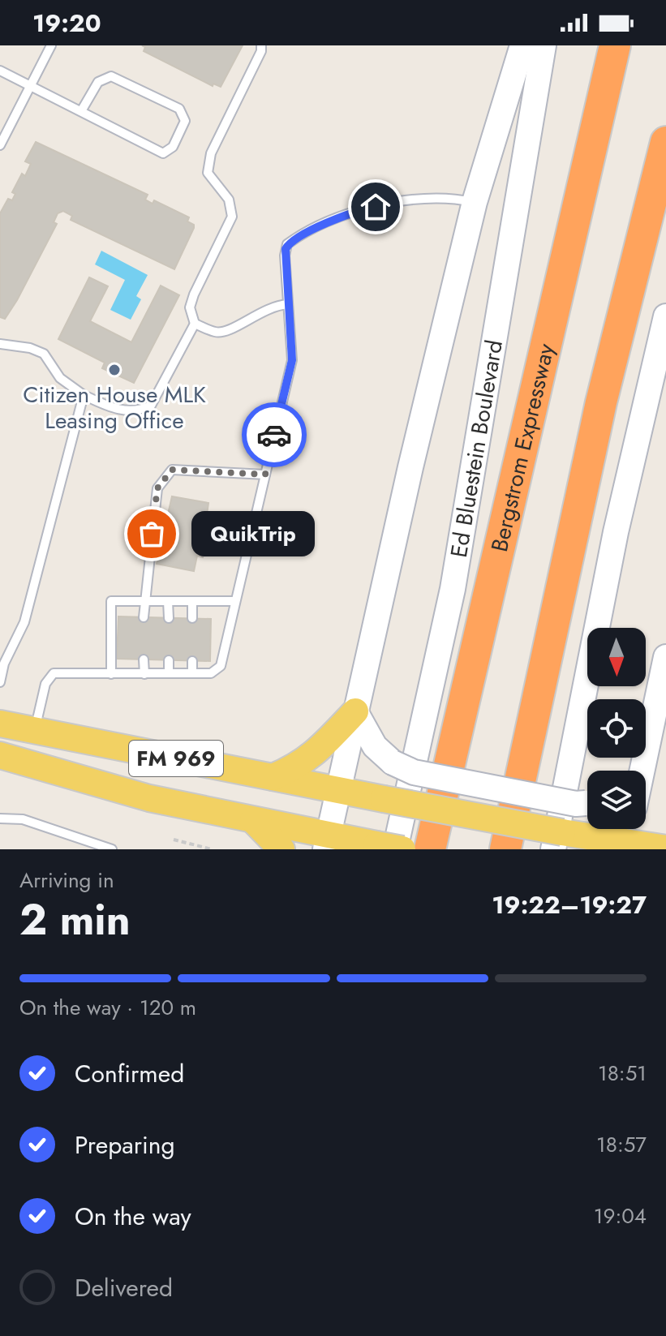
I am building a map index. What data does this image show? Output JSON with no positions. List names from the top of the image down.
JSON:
{
  "streets": {
    "highway": ["Bergstrom Expressway"],
    "main road": ["Ed Bluestein Boulevard", "FM 969"]
  },
  "crossings": [
    ["Ed Bluestein Boulevard", "FM 969"]
  ],
  "places": ["Citizen House MLK Leasing Office", "QuikTrip"],
  "north": "bottom",
  "page": {
    "status": "19:20",
    "bubble": "QuikTrip",
    "heading": ["2 min", "Arriving in", "19:22–19:27"],
    "bar": "On the way · 120 m",
    "list": [
      ["Confirmed", "18:51"],
      ["Preparing", "18:57"],
      ["On the way", "19:04"],
      "Delivered"
    ]
  }
}
